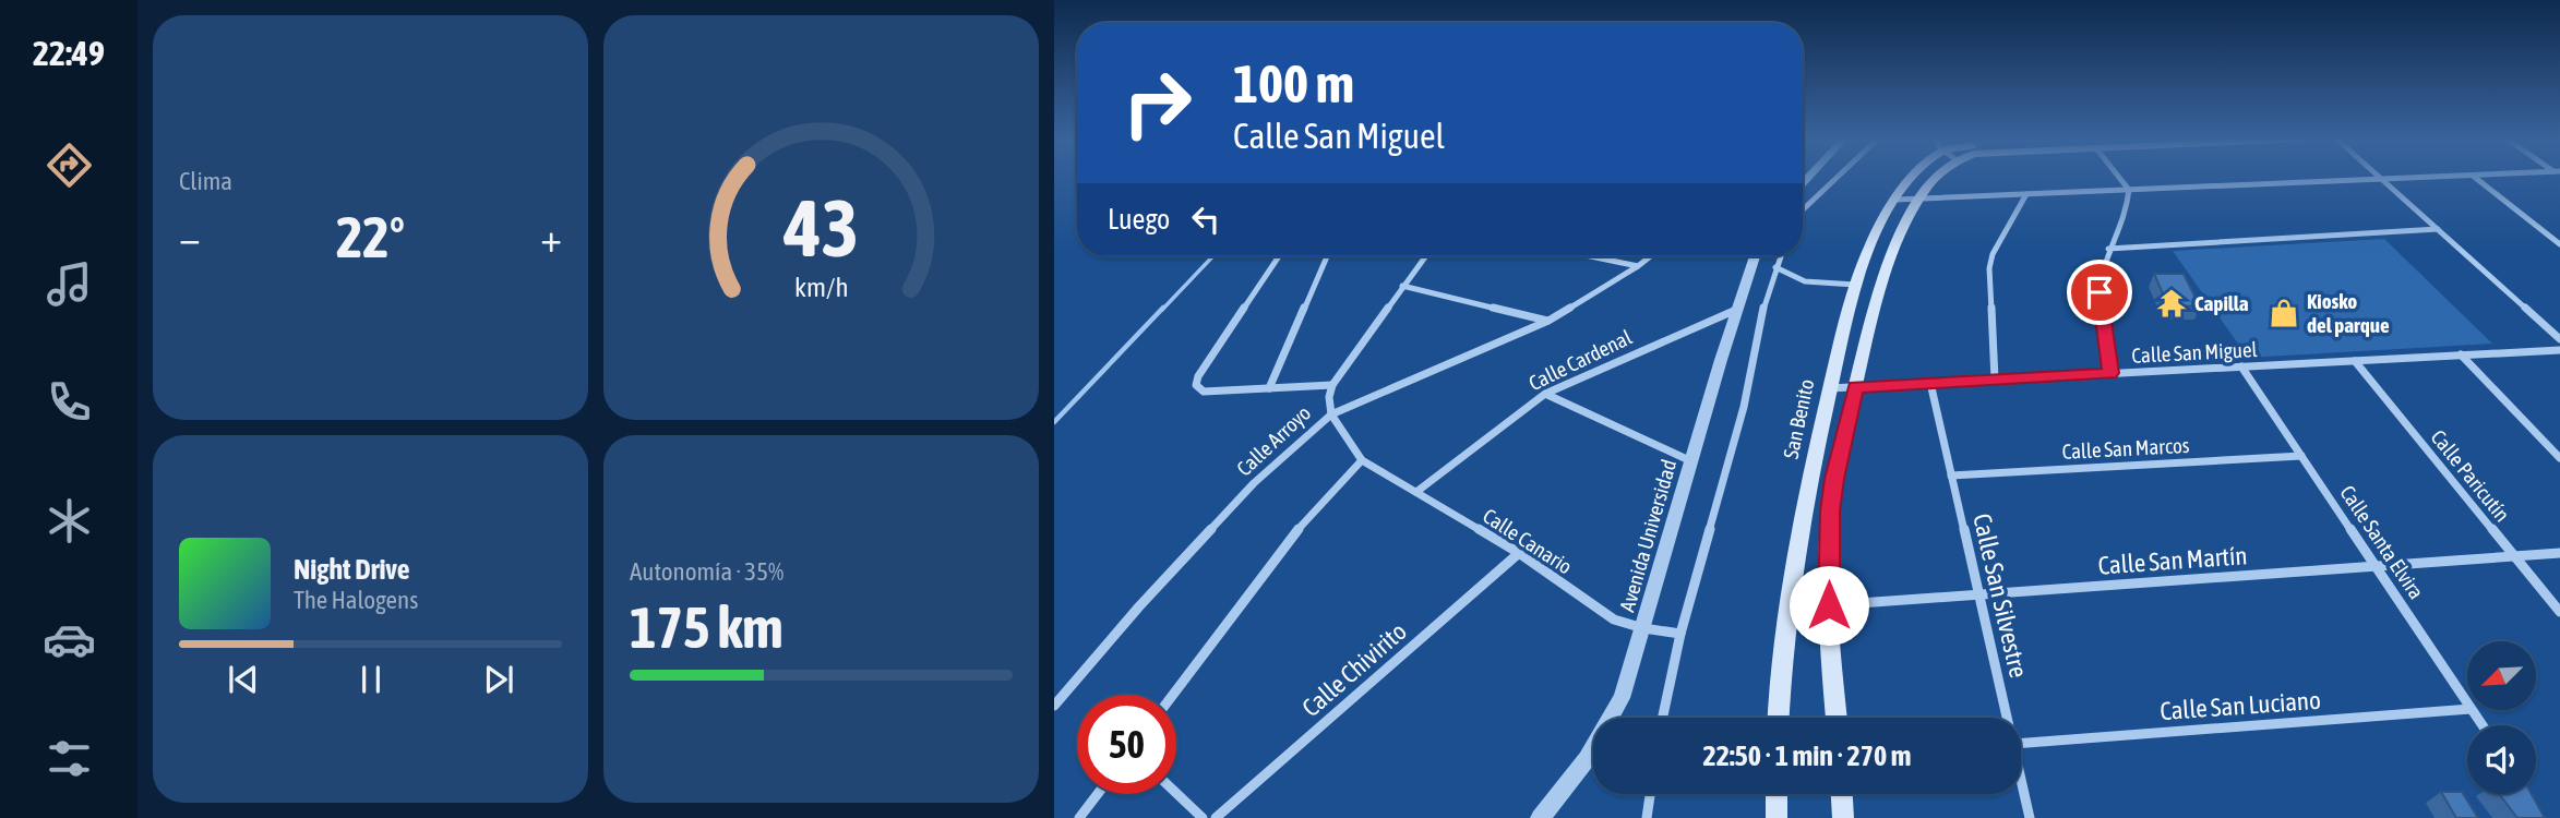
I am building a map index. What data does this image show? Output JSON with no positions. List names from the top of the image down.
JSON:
{
  "streets": {
    "main road": ["San Benito"],
    "street": [
      "Calle San Miguel",
      "Calle Cardenal",
      "Calle Arroyo",
      "Calle San Marcos",
      "Calle Paricutín",
      "Avenida Universidad",
      "Calle Canario",
      "Calle Santa Elvira",
      "Calle San Martín",
      "Calle San Silvestre",
      "Calle Chivirito",
      "Calle San Luciano"
    ]
  },
  "crossings": [
    ["Calle San Miguel", "San Benito"],
    ["Calle San Miguel", "Calle Paricutín"],
    ["Calle San Miguel", "Calle Santa Elvira"],
    ["Calle San Miguel", "Calle San Silvestre"],
    ["Calle Cardenal", "Avenida Universidad"],
    ["Calle Cardenal", "Calle Canario"],
    ["San Benito", "Calle San Martín"],
    ["Calle San Marcos", "Calle Santa Elvira"],
    ["Calle San Marcos", "Calle San Silvestre"],
    ["Calle Paricutín", "Calle San Martín"],
    ["Avenida Universidad", "Calle Canario"],
    ["Calle Canario", "Calle Chivirito"],
    ["Calle Santa Elvira", "Calle San Martín"],
    ["Calle San Martín", "Calle San Silvestre"]
  ],
  "places": {
    "temple": ["Capilla"],
    "shop": ["Kiosko del parque"]
  },
  "north": "bottom left",
  "page": {
    "tabs": "22:49",
    "tile": [
      "Clima",
      ["Autonomía · 35%", "175 km"]
    ],
    "turn": ["100 m", "Calle San Miguel"],
    "then": "Luego",
    "heat": ["−", "22°", "+"],
    "song": ["Night Drive", "The Halogens"],
    "limit": "50",
    "trip": "22:50 · 1 min · 270 m",
    "gauge": ["43", "km/h"]
  }
}
